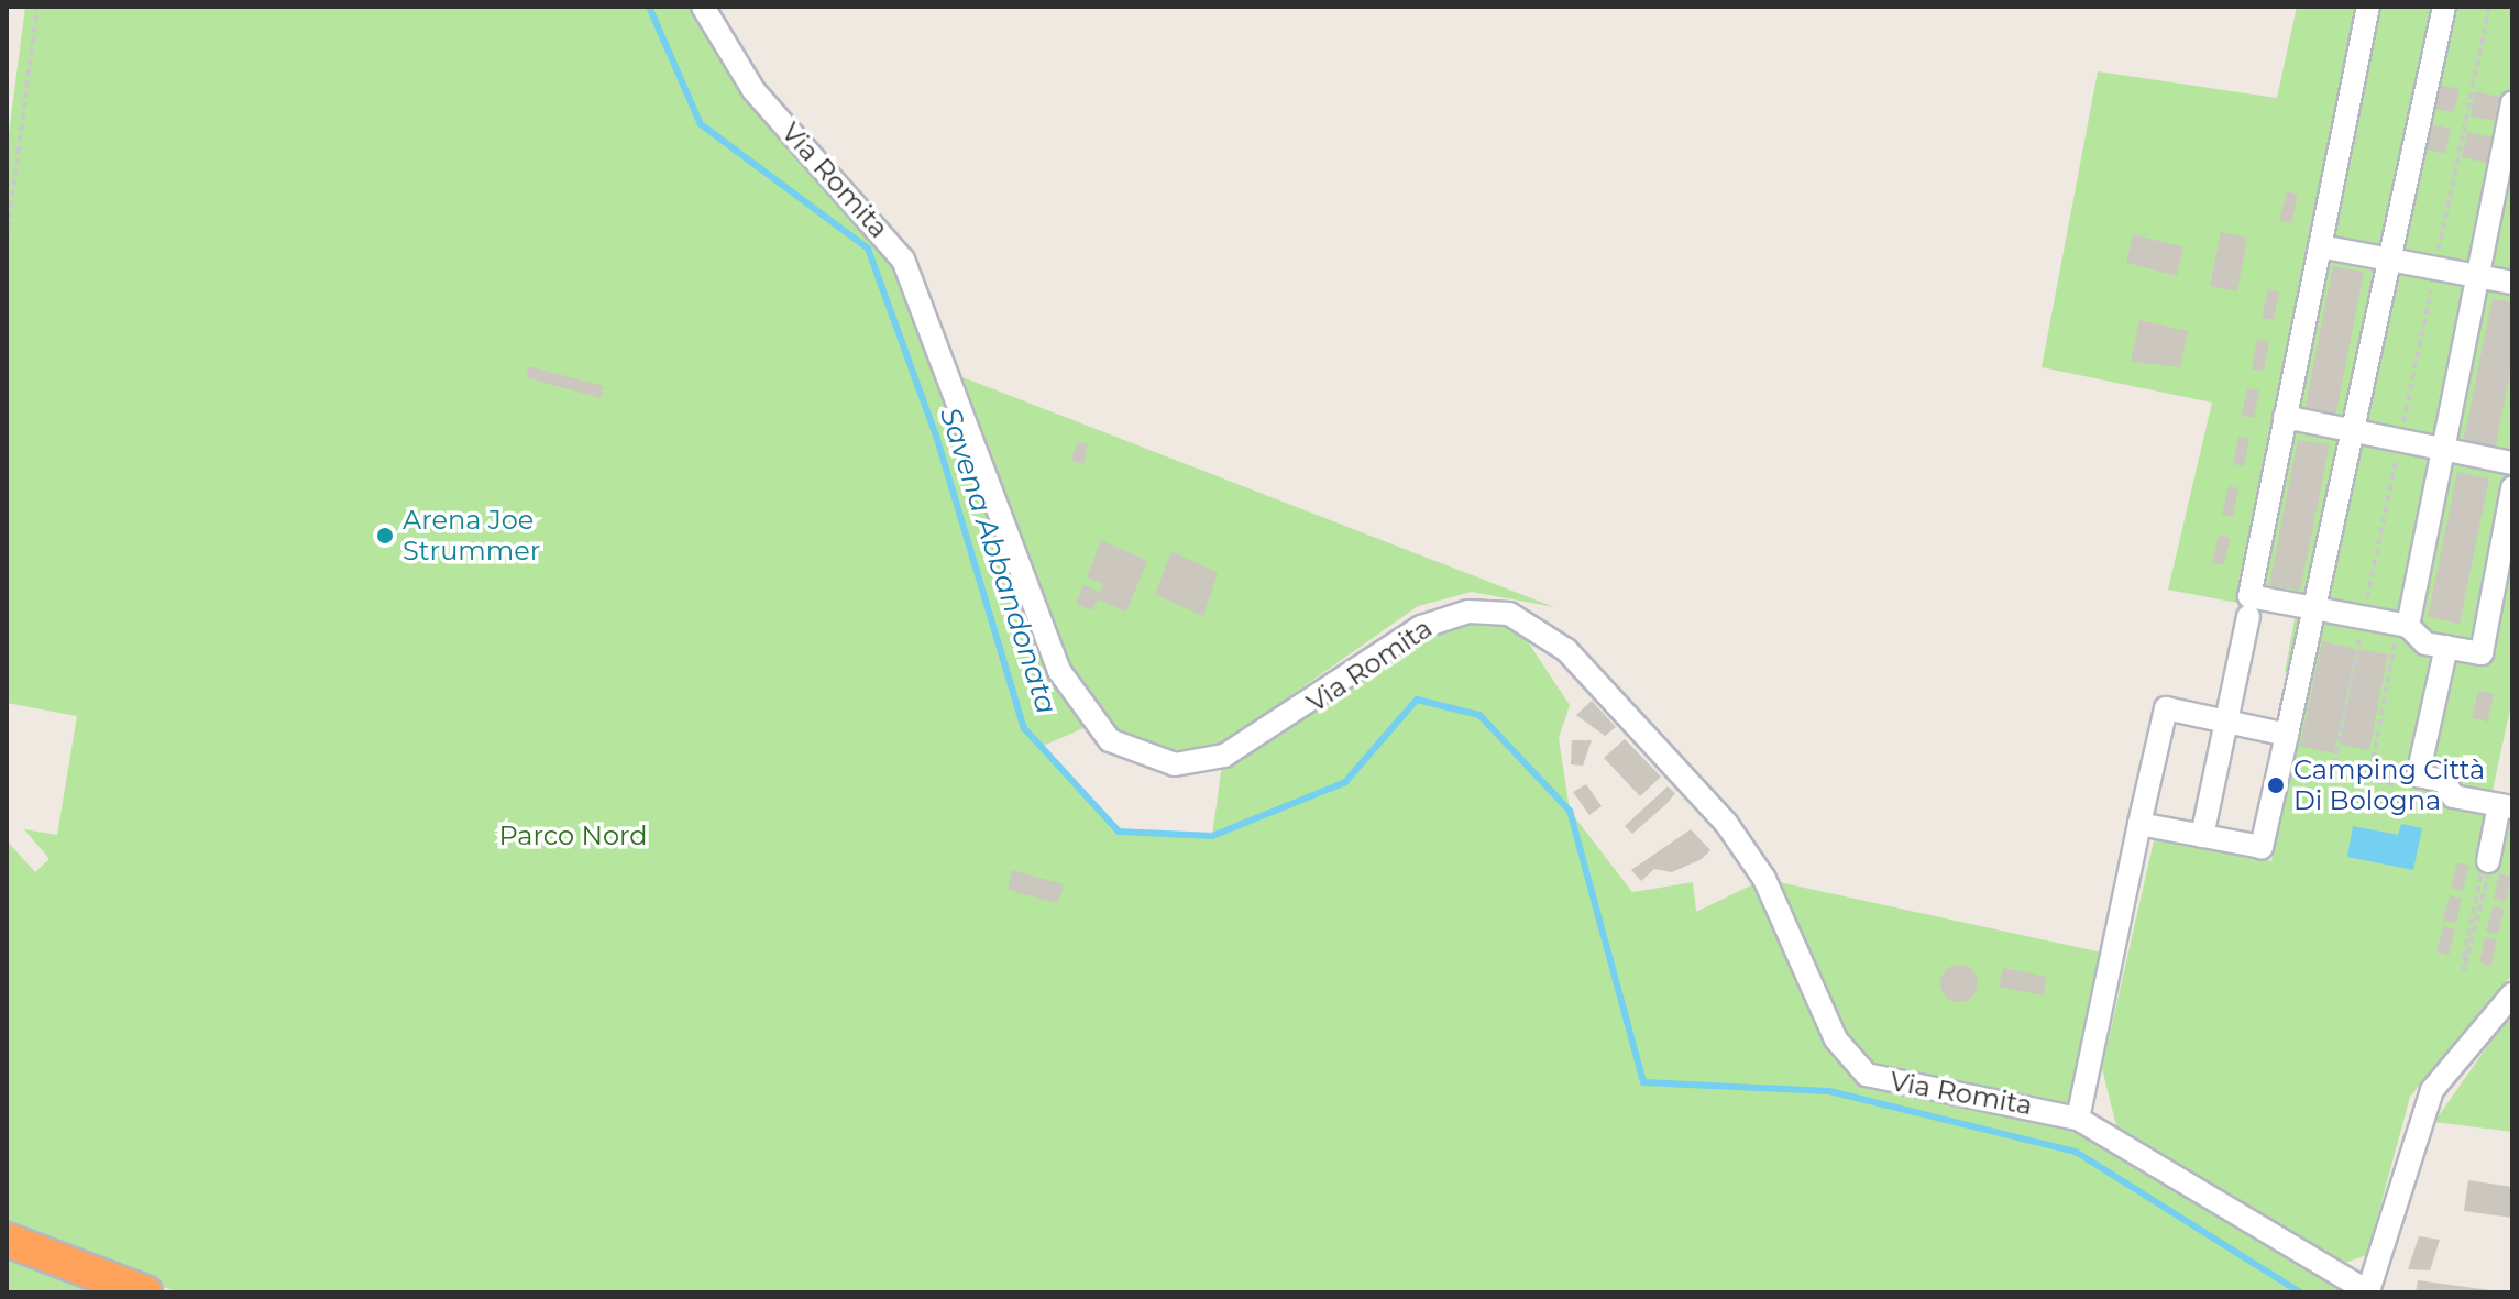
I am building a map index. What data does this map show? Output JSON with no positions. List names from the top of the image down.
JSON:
{
  "streets": {
    "street": ["Via Romita"]
  },
  "water": ["Savena Abbandonata"],
  "parks": ["Parco Nord"],
  "places": ["Arena Joe Strummer", "Camping Città Di Bologna"]
}
